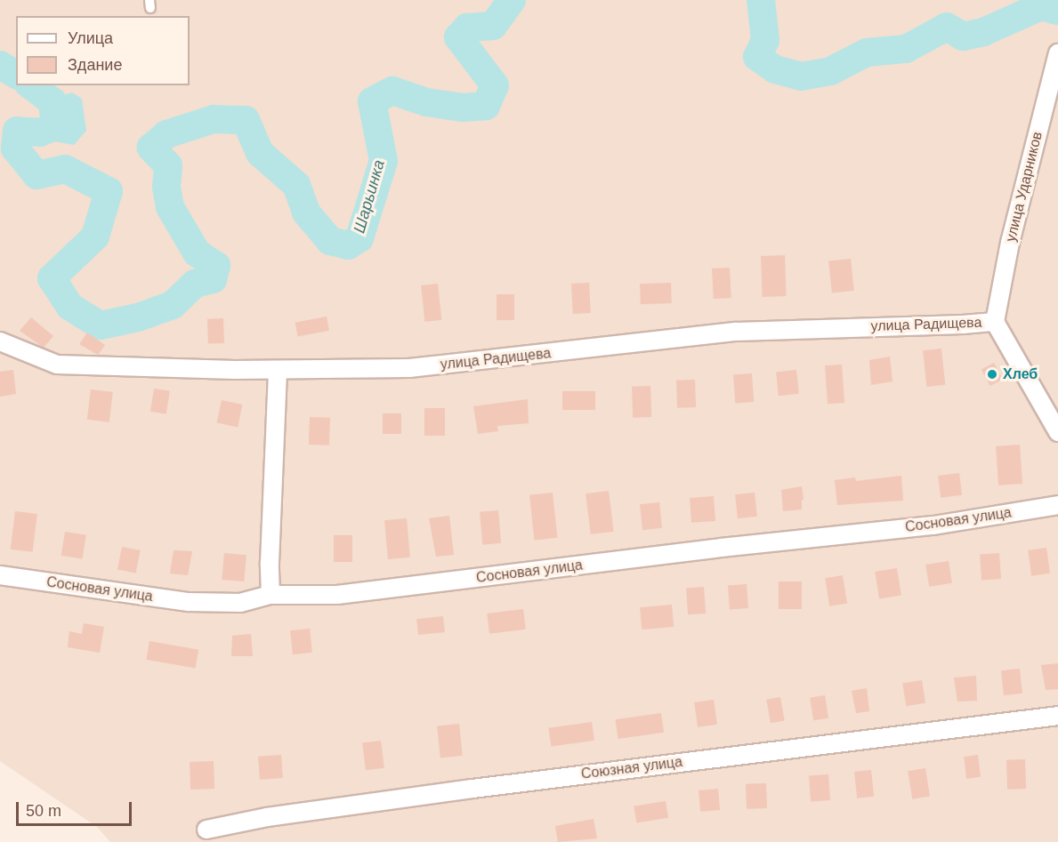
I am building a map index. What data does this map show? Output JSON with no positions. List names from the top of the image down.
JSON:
{
  "streets": {
    "street": [
      "улица Ударников",
      "улица Радищева",
      "Сосновая улица",
      "Союзная улица"
    ]
  },
  "crossings": [
    ["улица Ударников", "улица Радищева"]
  ],
  "water": ["Шарьинка"],
  "places": ["Хлеб"],
  "legend": ["Улица", "Здание"],
  "scale_bar": "50 m"
}
